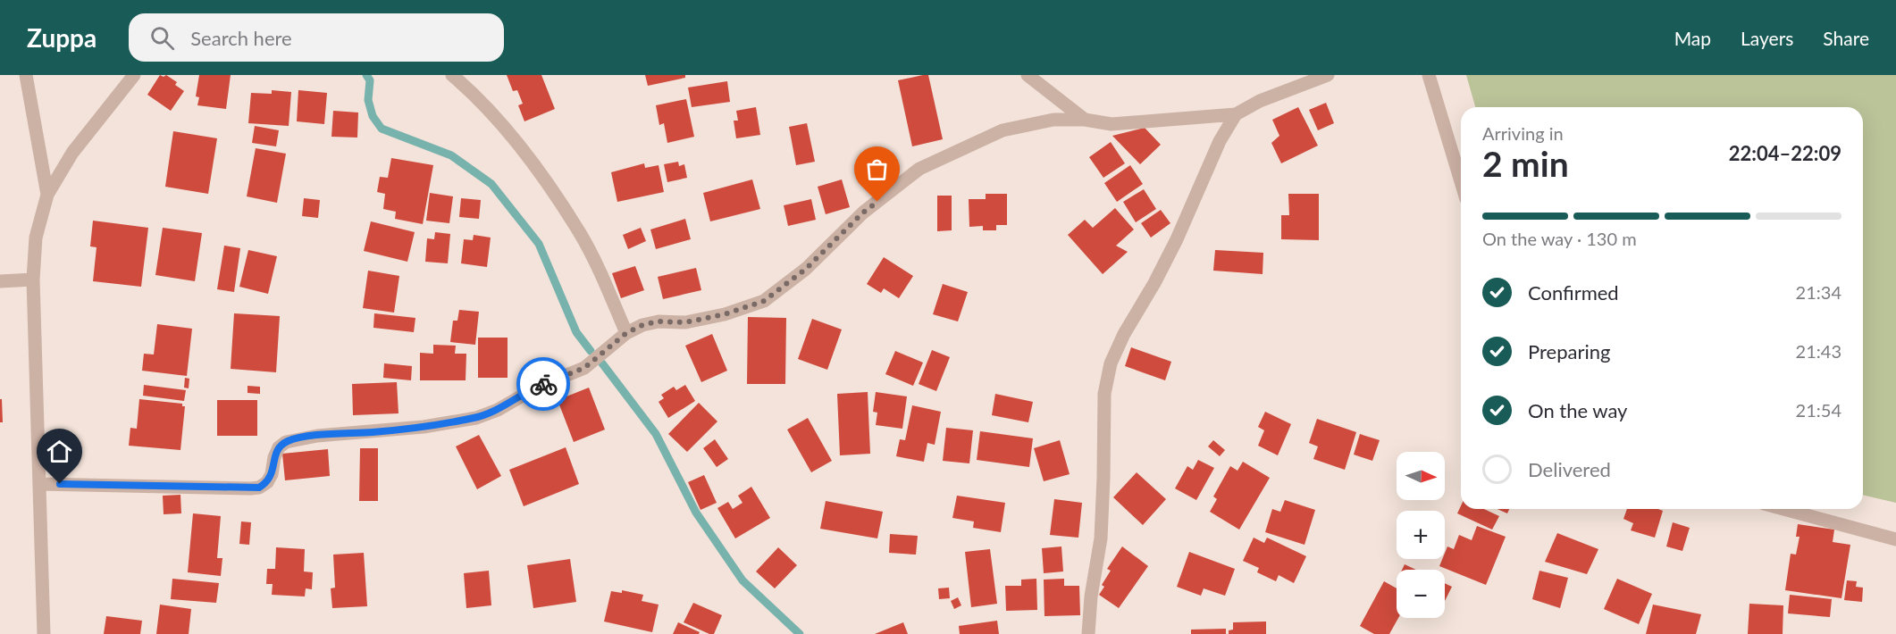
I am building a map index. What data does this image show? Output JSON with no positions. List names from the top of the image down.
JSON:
{
  "north": "right",
  "page": {
    "header": "Zuppa",
    "search": "Search here",
    "nav": ["Map", "Layers", "Share"],
    "heading": ["2 min", "Arriving in", "22:04–22:09"],
    "bar": "On the way · 130 m",
    "list": [
      ["Confirmed", "21:34"],
      ["Preparing", "21:43"],
      ["On the way", "21:54"],
      "Delivered"
    ],
    "map_buttons": ["+", "−"]
  }
}
